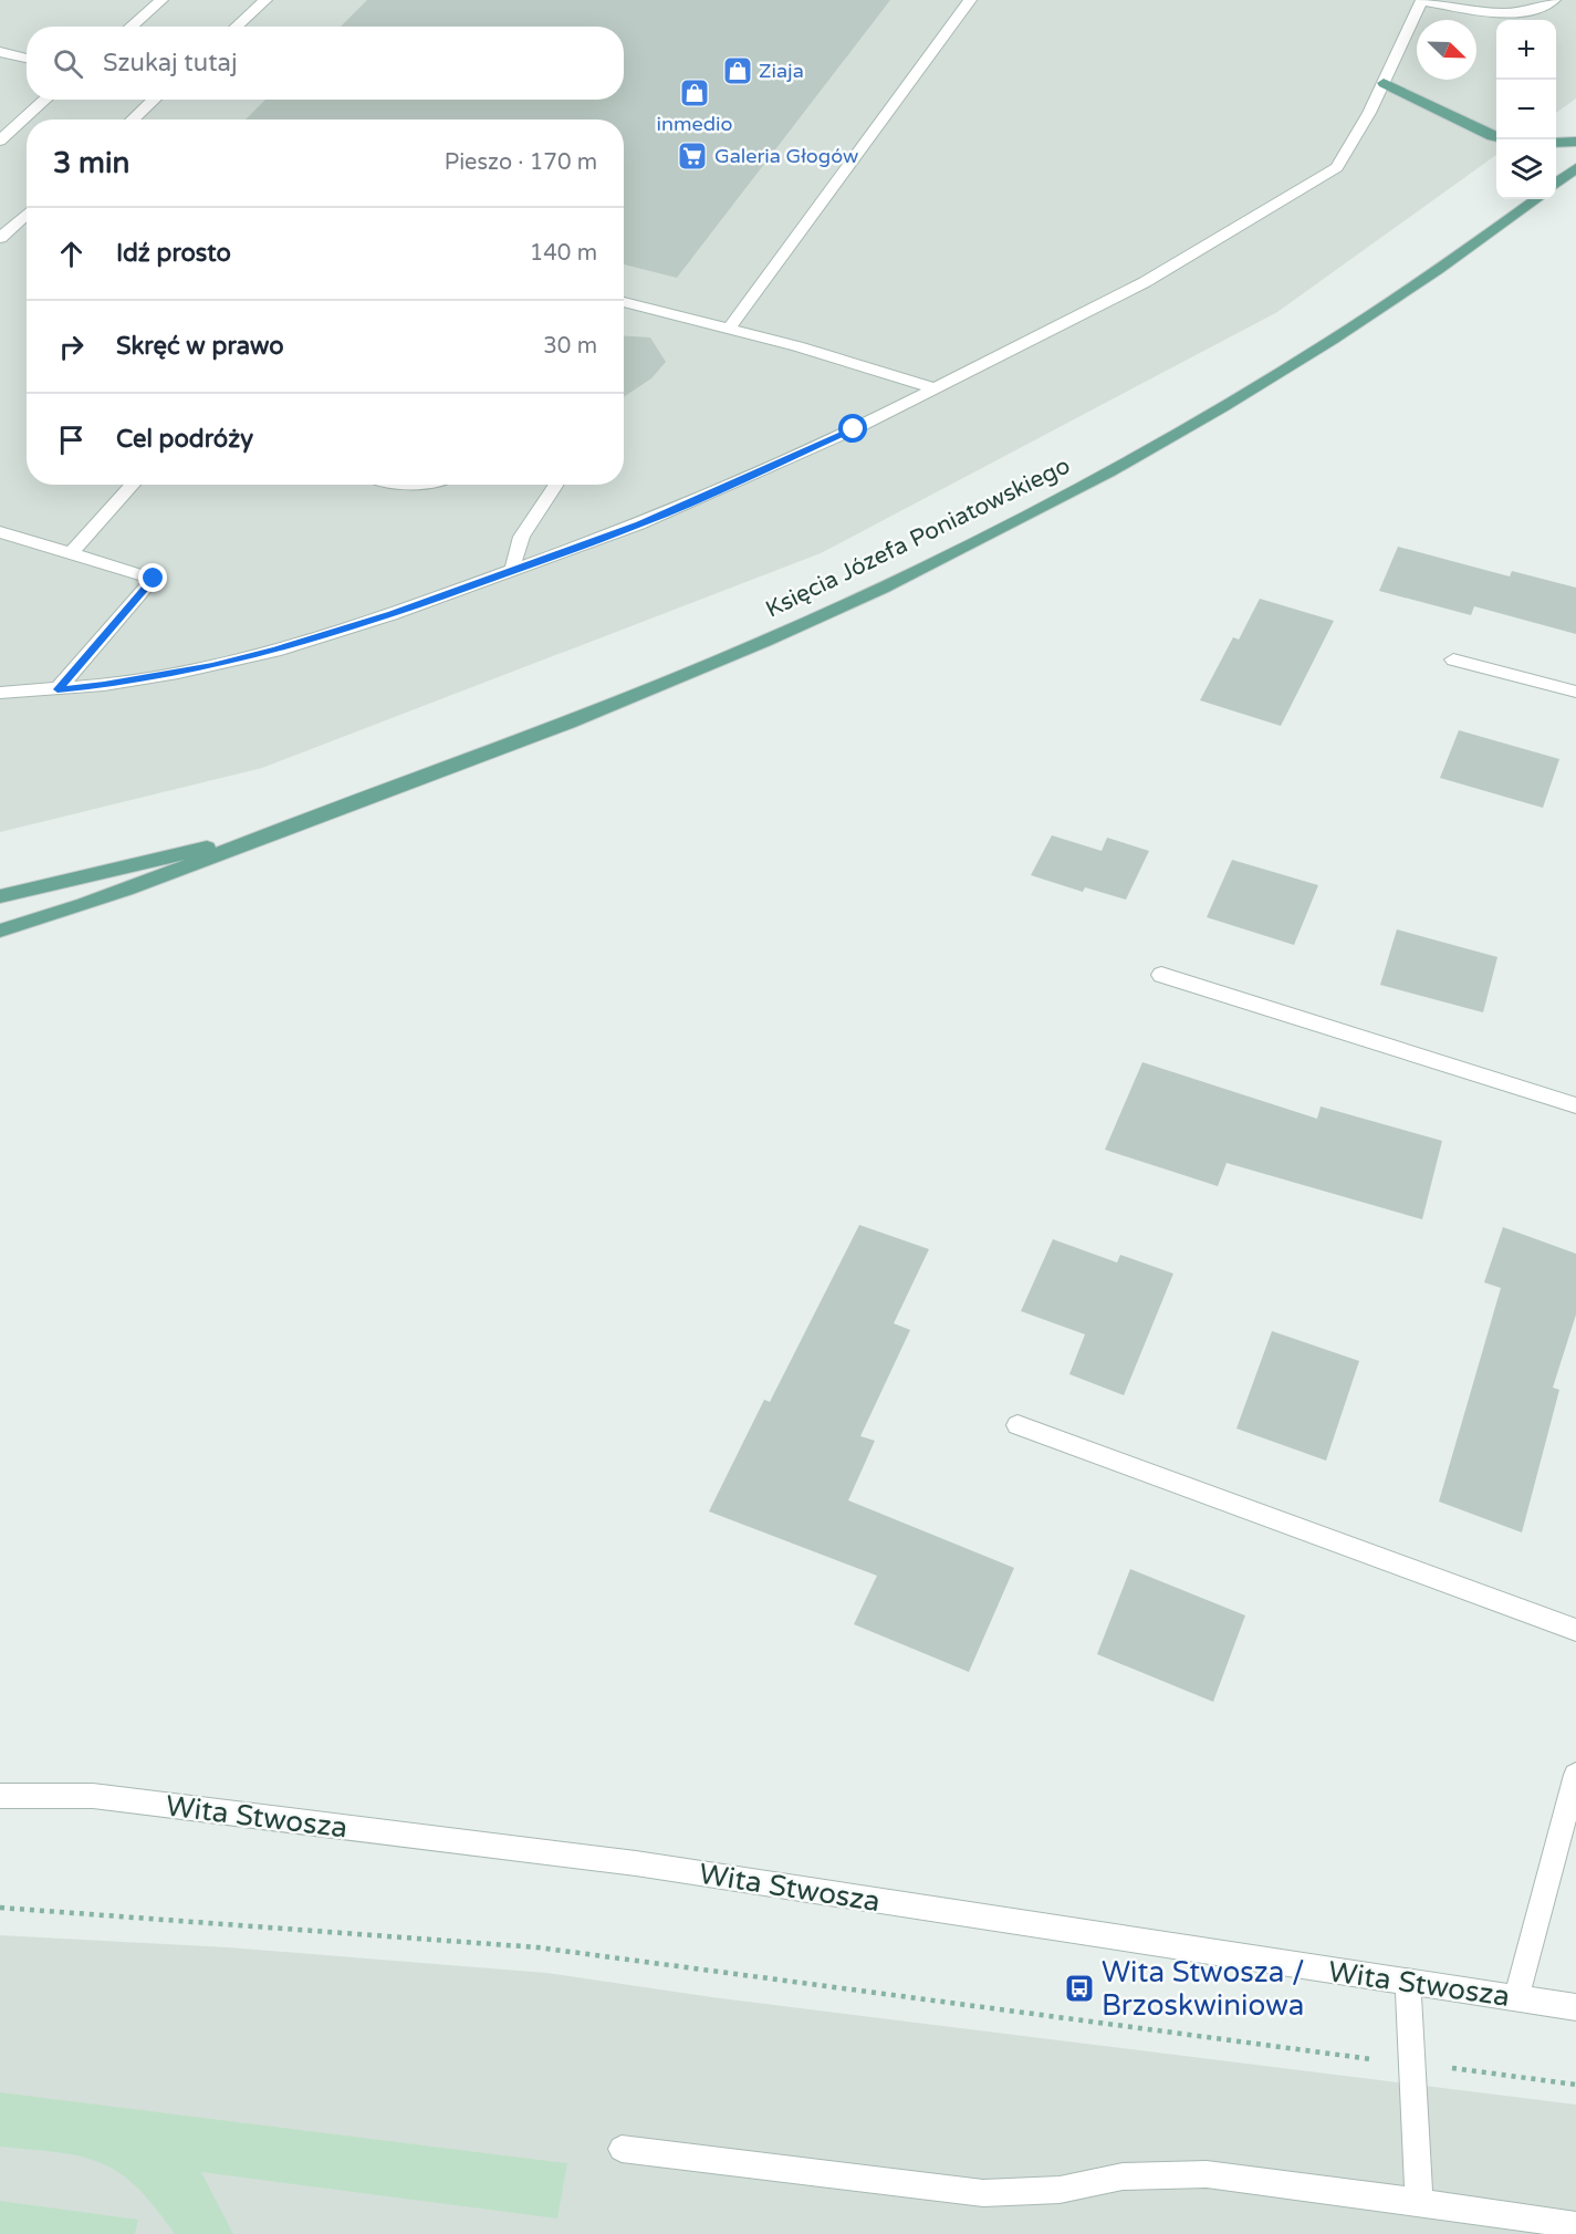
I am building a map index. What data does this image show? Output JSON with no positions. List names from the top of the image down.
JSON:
{
  "streets": {
    "main road": ["Księcia Józefa Poniatowskiego"],
    "street": ["Wita Stwosza"]
  },
  "places": {
    "shop": ["Ziaja", "inmedio"],
    "supermarket": ["Galeria Głogów"],
    "bus stop": ["Wita Stwosza / Brzoskwiniowa"]
  },
  "north": "bottom right",
  "page": {
    "map_buttons": ["+", "−"],
    "search": "Szukaj tutaj",
    "heading": ["3 min", "Pieszo · 170 m"],
    "list": [
      ["Idź prosto", "140 m"],
      ["Skręć w prawo", "30 m"],
      "Cel podróży"
    ]
  }
}
